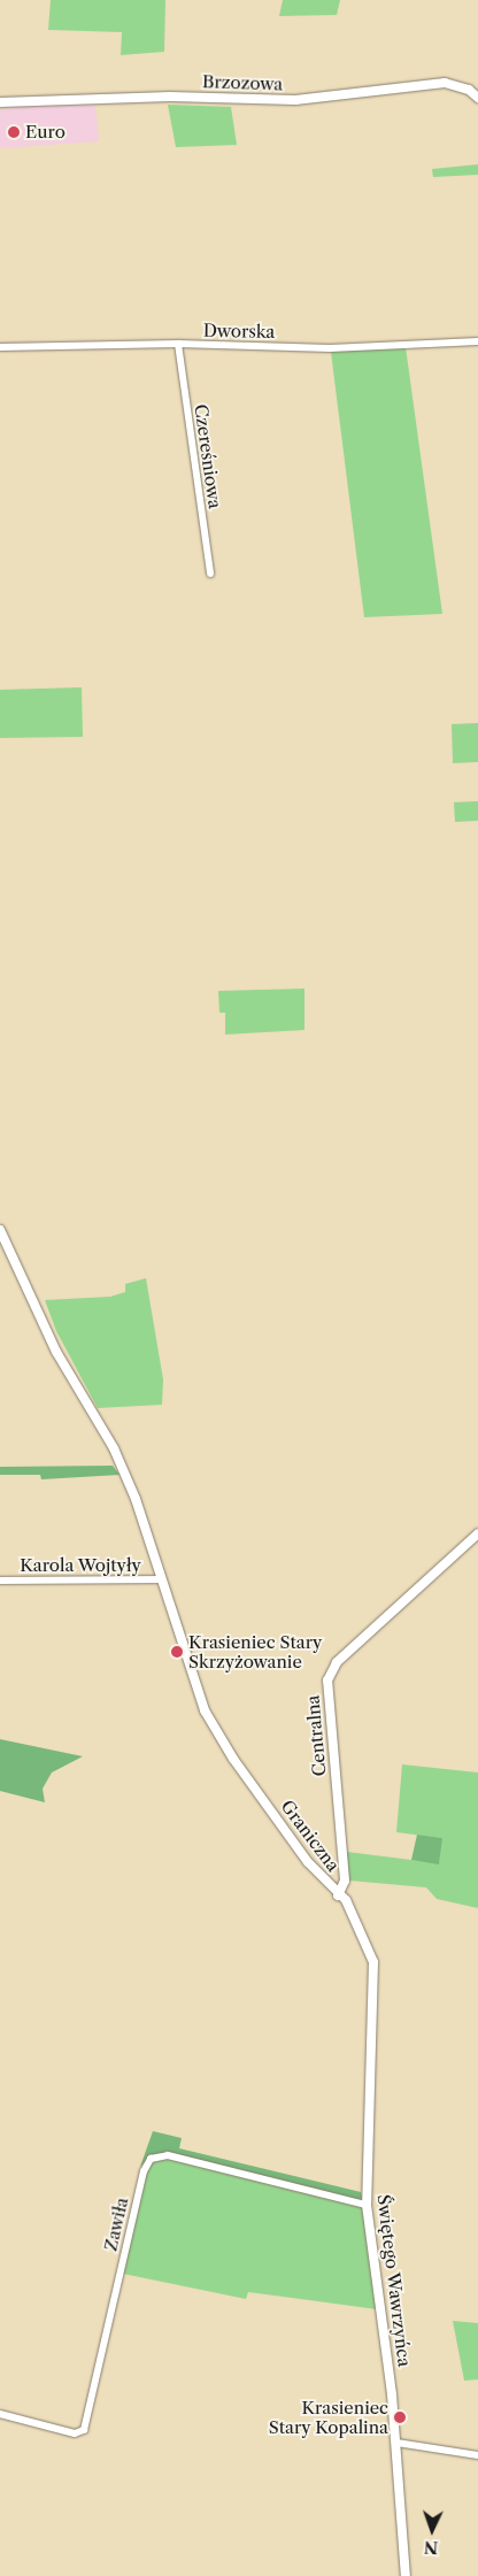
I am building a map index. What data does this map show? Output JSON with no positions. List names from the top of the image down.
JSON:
{
  "streets": {
    "street": [
      "Brzozowa",
      "Dworska",
      "Czereśniowa",
      "Karola Wojtyły",
      "Centralna",
      "Graniczna",
      "Zawiła",
      "Świętego Wawrzyńca"
    ]
  },
  "crossings": [
    ["Dworska", "Czereśniowa"],
    ["Karola Wojtyły", "Graniczna"],
    ["Centralna", "Graniczna"],
    ["Centralna", "Świętego Wawrzyńca"],
    ["Graniczna", "Świętego Wawrzyńca"],
    ["Zawiła", "Świętego Wawrzyńca"]
  ],
  "places": ["Euro", "Krasieniec Stary Skrzyżowanie", "Krasieniec Stary Kopalina"],
  "north": "bottom"
}
